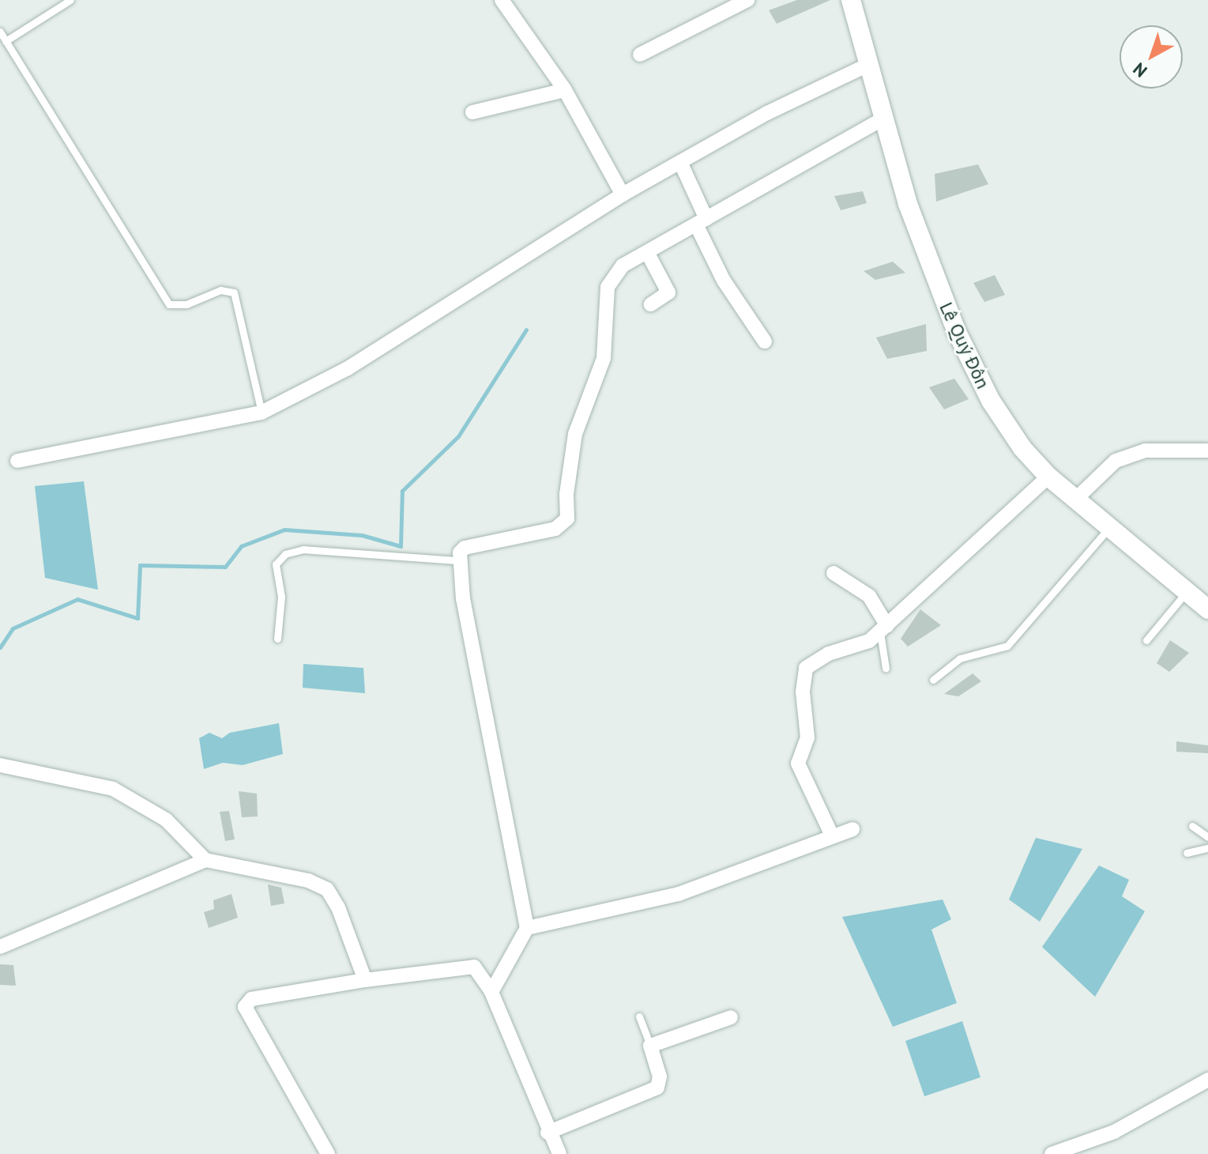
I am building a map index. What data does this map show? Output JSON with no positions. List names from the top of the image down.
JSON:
{
  "streets": {
    "main road": ["Lê Quý Đôn"]
  },
  "north": "bottom left"
}
